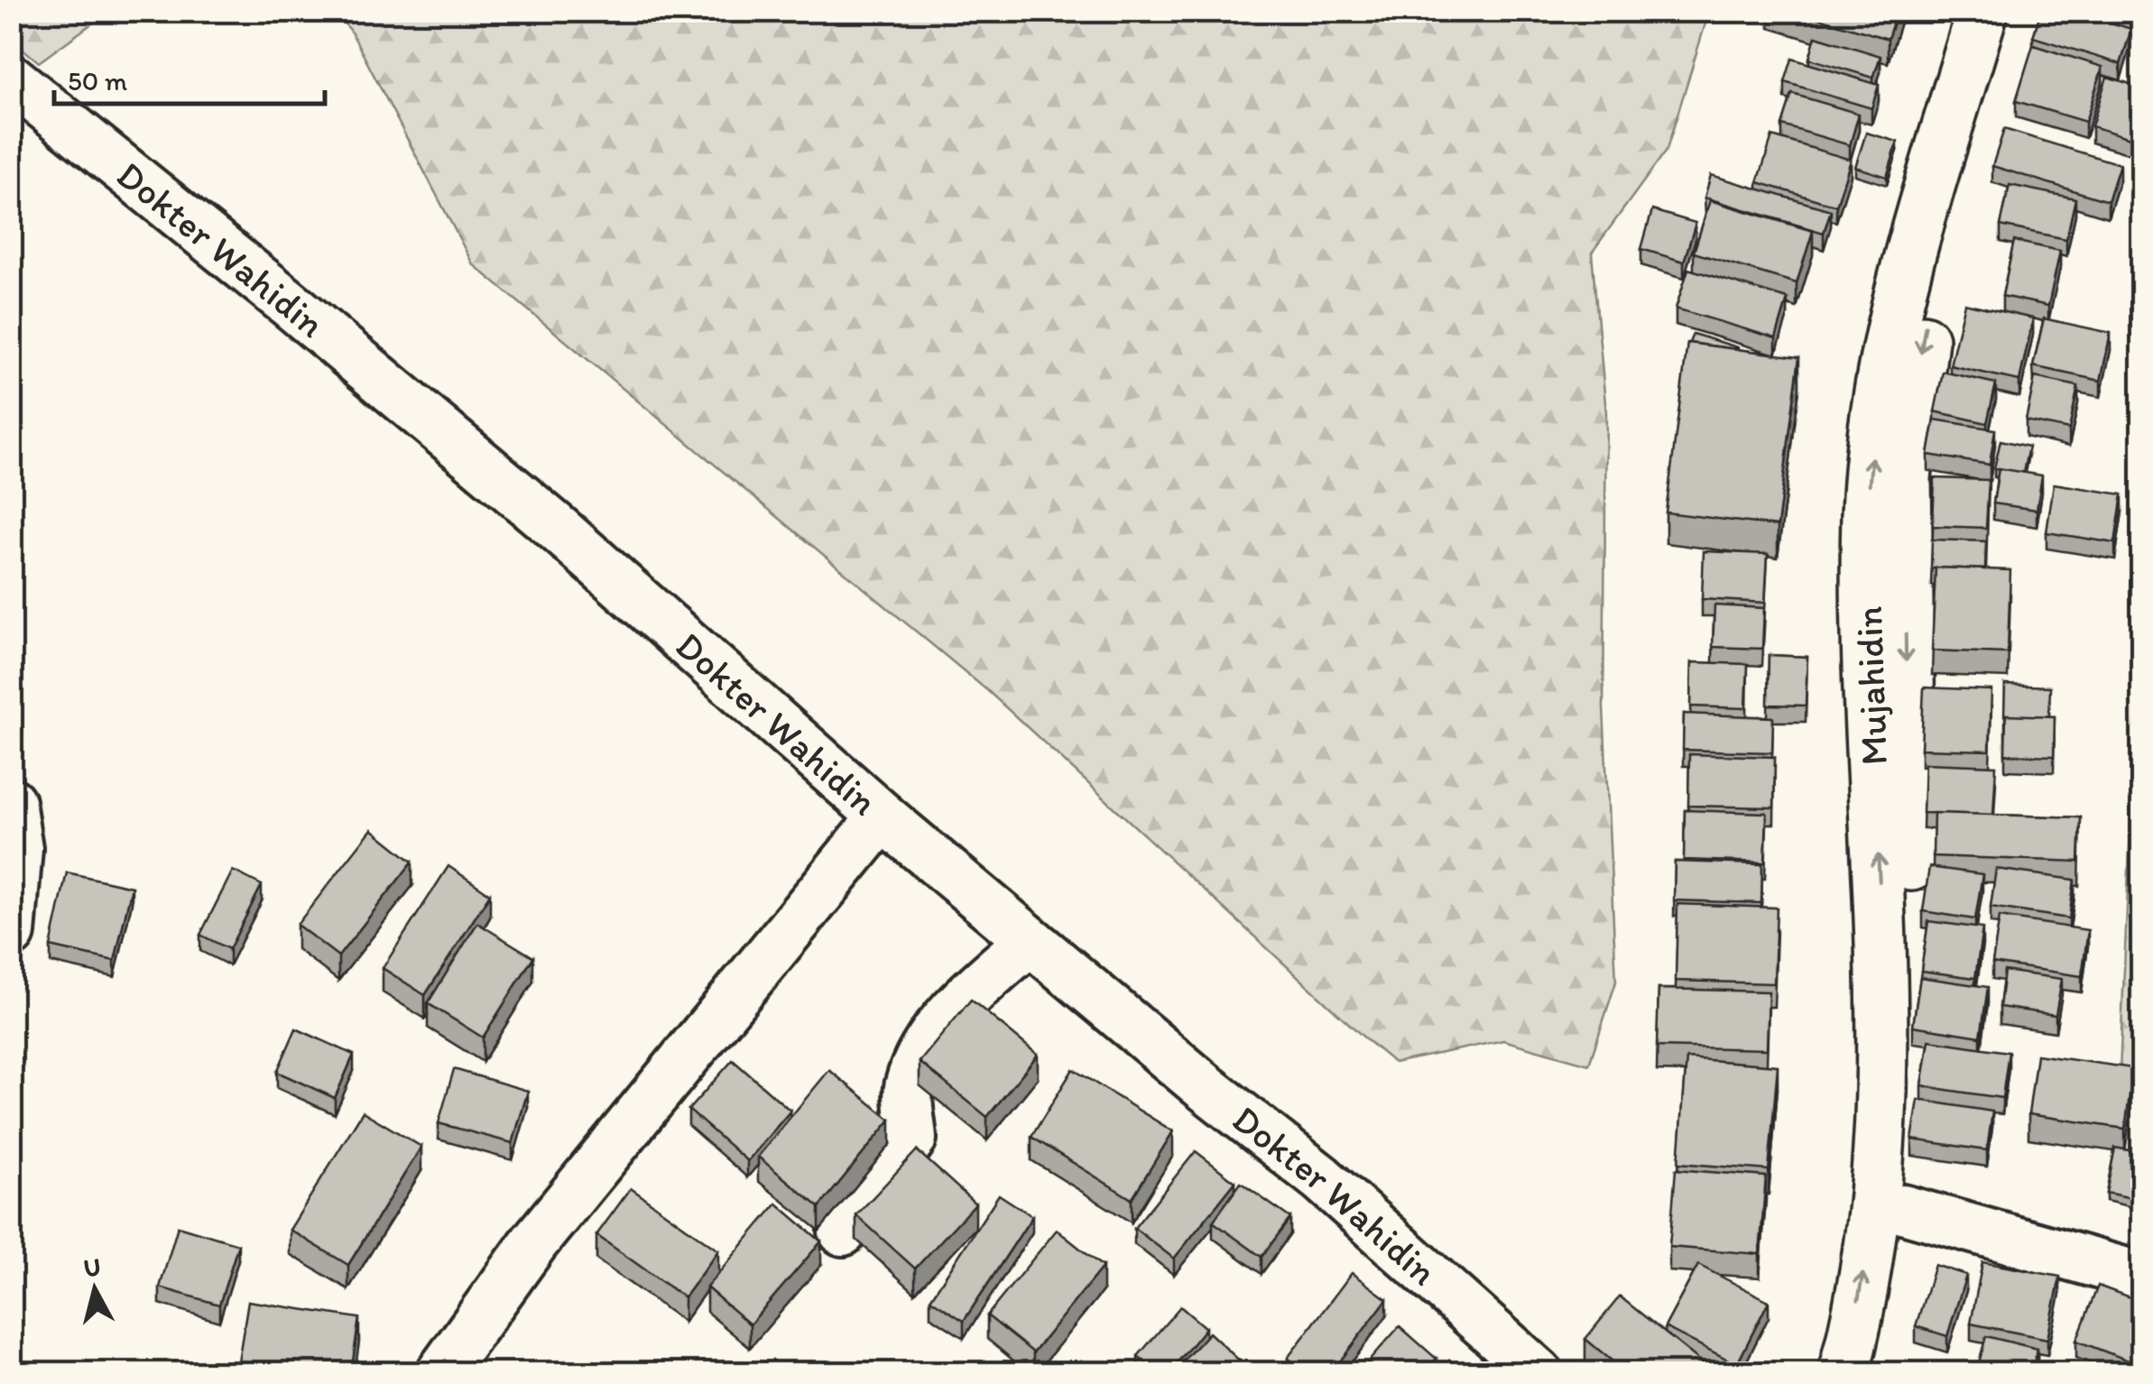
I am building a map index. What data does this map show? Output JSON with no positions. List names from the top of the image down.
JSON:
{
  "streets": {
    "main road": ["Mujahidin"],
    "street": ["Dokter Wahidin"]
  },
  "scale_bar": "50 m",
  "north": "top"
}
